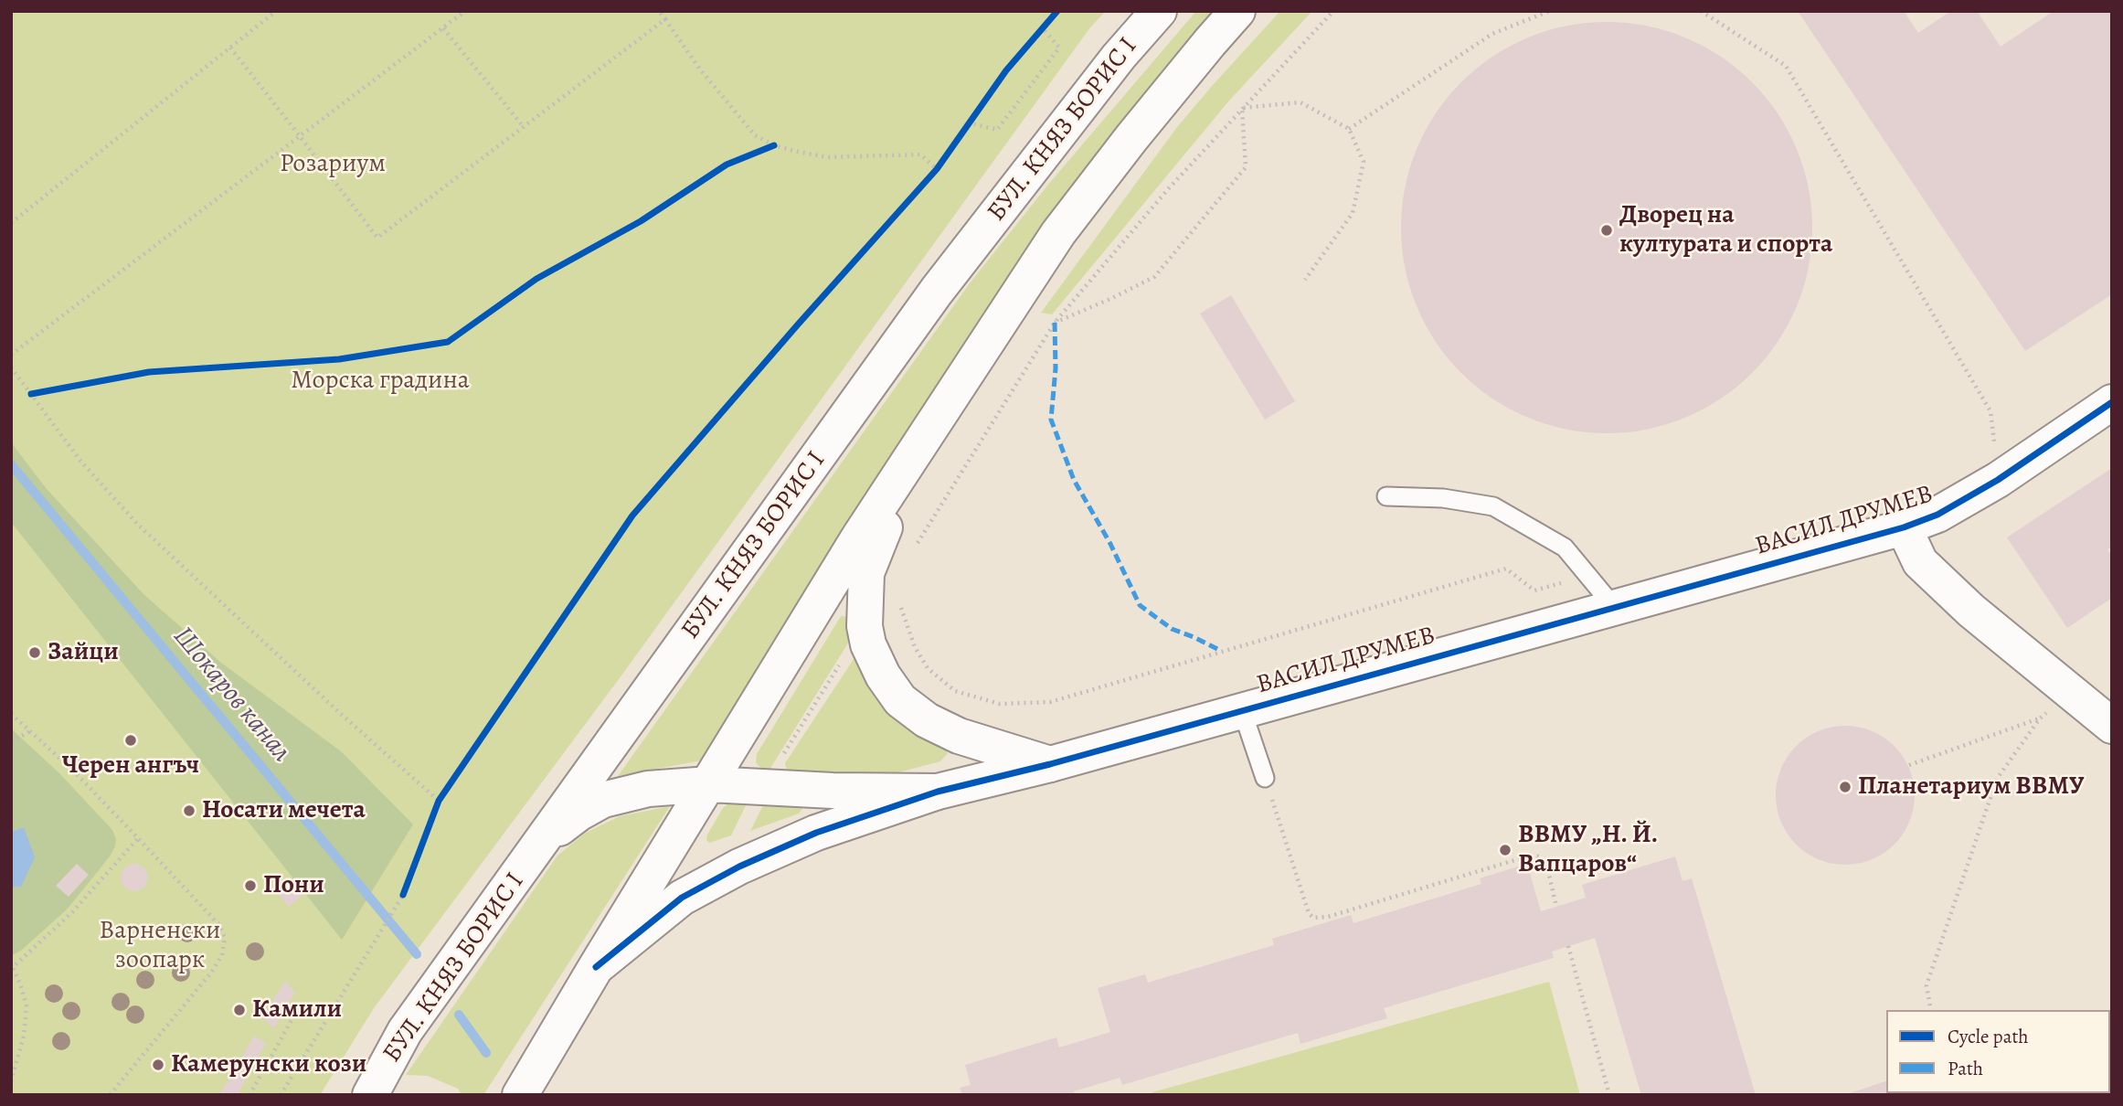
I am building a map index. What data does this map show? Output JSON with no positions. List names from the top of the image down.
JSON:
{
  "streets": {
    "main road": ["БУЛ. КНЯЗ БОРИС I", "ВАСИЛ ДРУМЕВ"]
  },
  "water": ["Шокаров канал"],
  "parks": ["Розариум", "Морска градина", "Варненски зоопарк"],
  "places": [
    "Дворец на културата и спорта",
    "Зайци",
    "Черен ангъч",
    "Планетариум ВВМУ",
    "Носати мечета",
    "ВВМУ „Н. Й. Вапцаров“",
    "Пони",
    "Камили",
    "Камерунски кози"
  ],
  "legend": ["Cycle path", "Path"]
}
